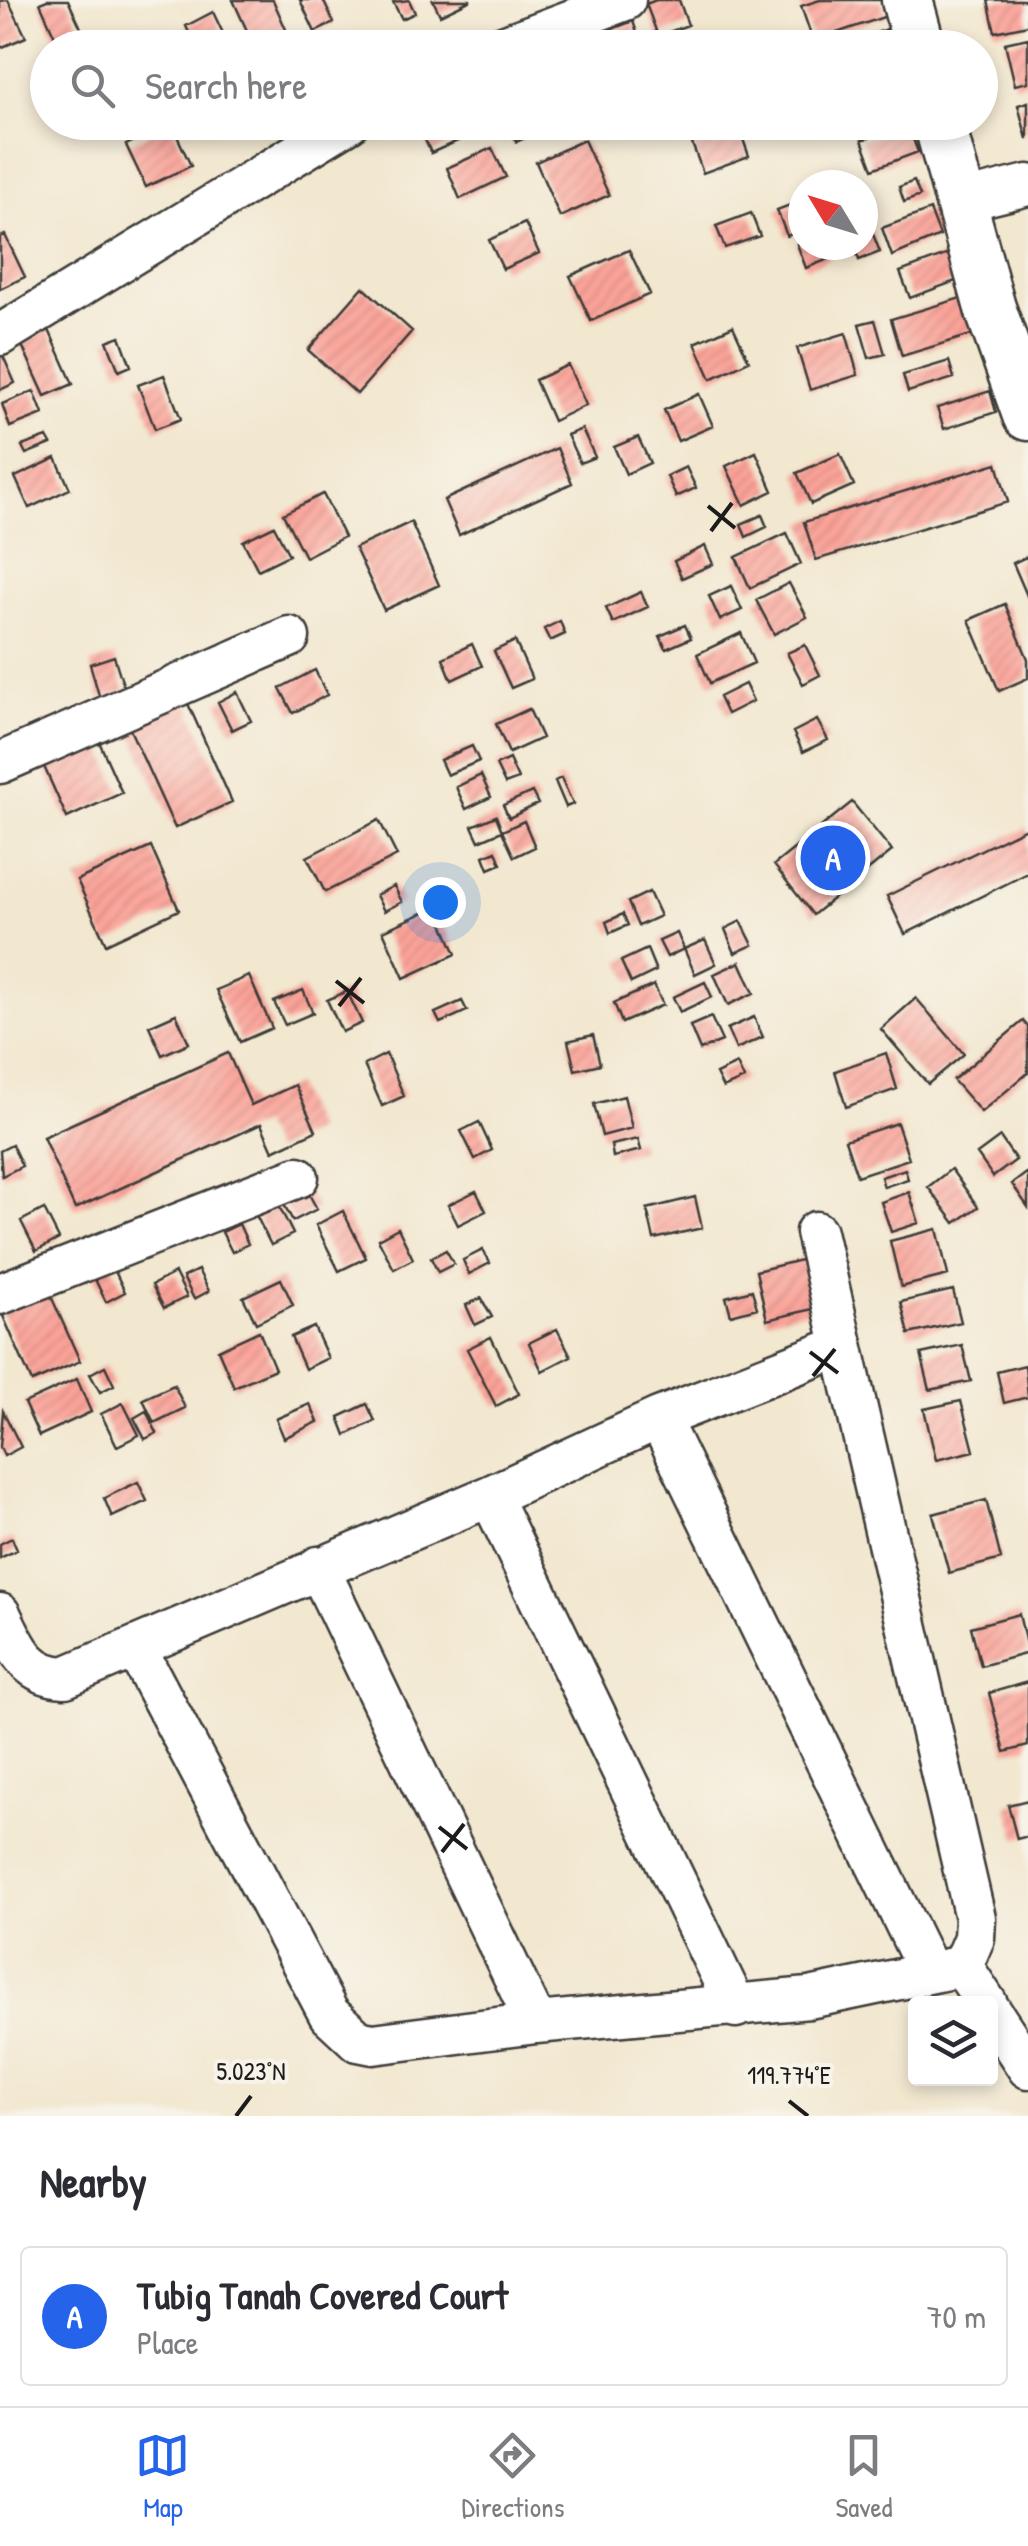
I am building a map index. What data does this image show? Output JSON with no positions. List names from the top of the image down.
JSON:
{
  "north": "top left",
  "page": {
    "search": "Search here",
    "pins": "A",
    "heading": "Nearby",
    "list": [
      {
        "mark": "A",
        "name": "Tubig Tanah Covered Court",
        "note": "Place",
        "value": "70 m"
      }
    ],
    "nav": ["Map", "Directions", "Saved"]
  },
  "coordinates": ["5.023°N", "119.774°E"]
}
